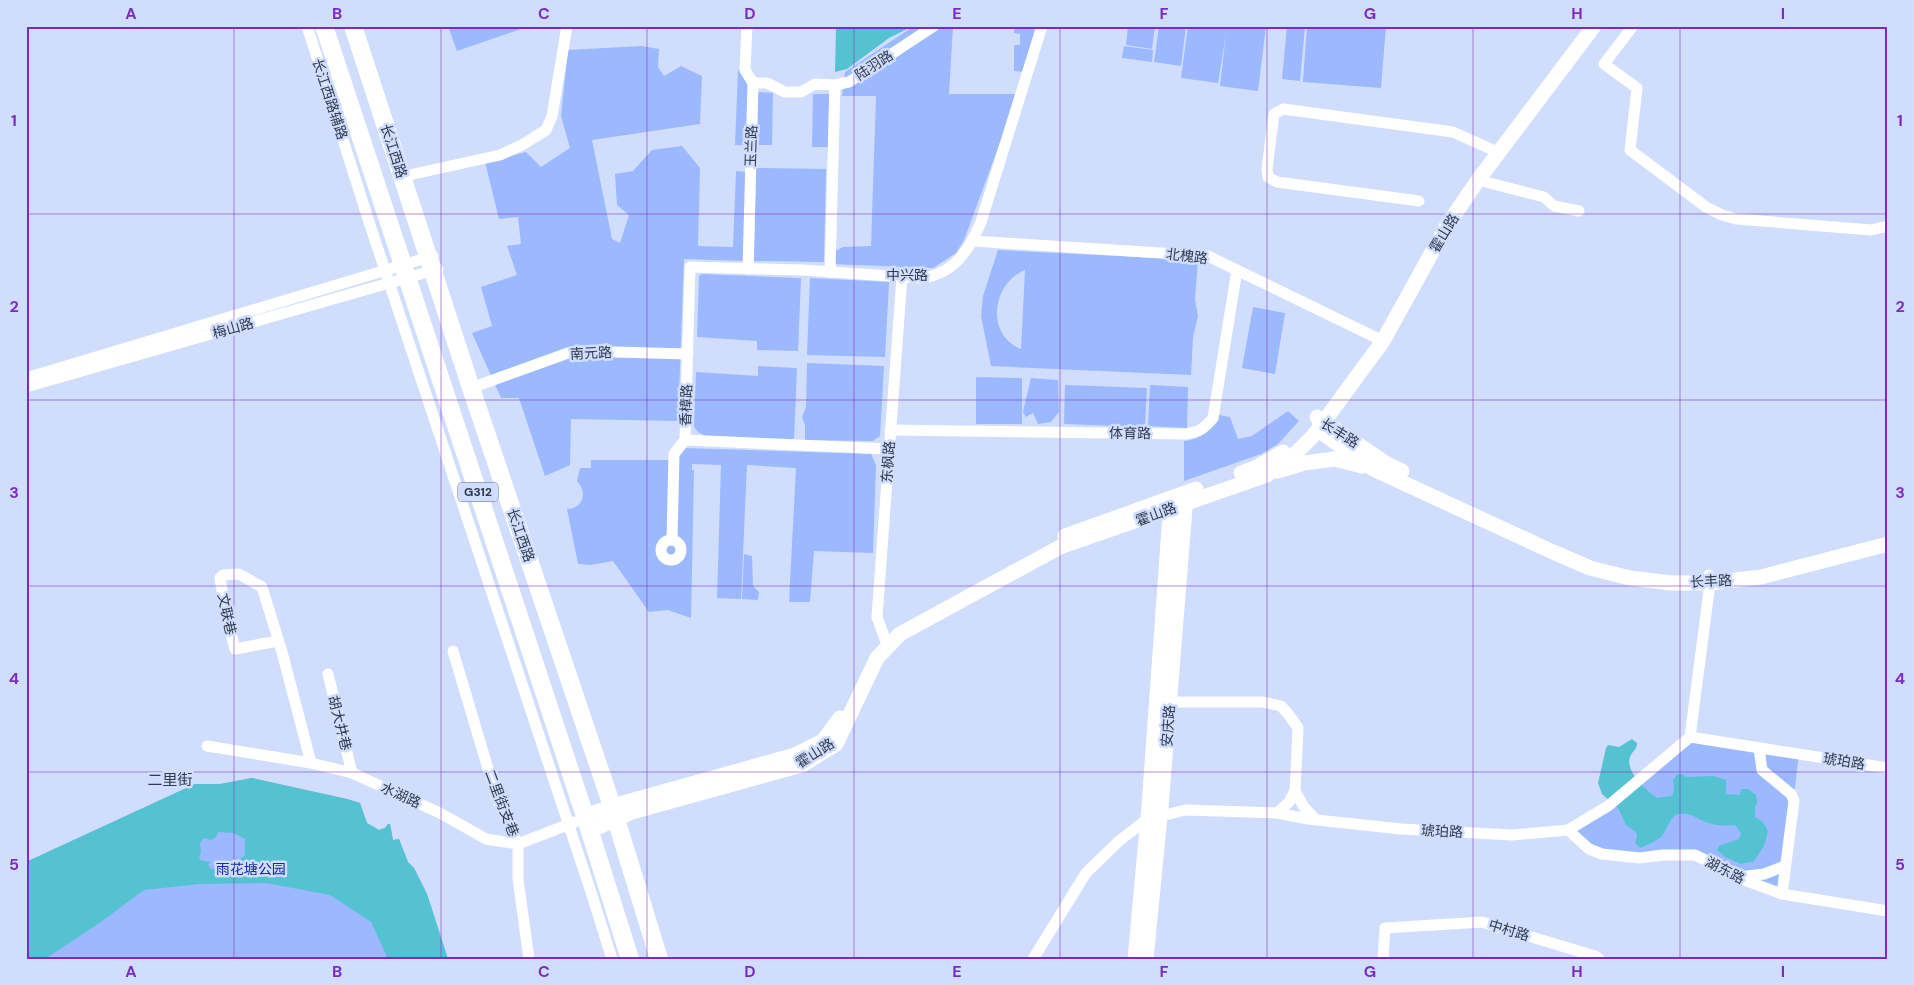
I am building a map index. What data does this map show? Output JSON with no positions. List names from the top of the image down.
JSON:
{
  "streets": {
    "highway": ["长江西路", "G312"],
    "main road": ["霍山路", "长丰路", "安庆路"],
    "street": [
      "陆羽路",
      "长江西路辅路",
      "玉兰路",
      "北槐路",
      "中兴路",
      "梅山路",
      "南元路",
      "香樟路",
      "体育路",
      "东枫路",
      "文联巷",
      "胡大井巷",
      "琥珀路",
      "水湖路",
      "二里街支巷",
      "湖东路",
      "中村路"
    ]
  },
  "crossings": [
    ["陆羽路", "玉兰路"],
    ["长江西路辅路", "长江西路"],
    ["长江西路辅路", "梅山路"],
    ["长江西路辅路", "水湖路"],
    ["玉兰路", "中兴路"],
    ["长江西路", "霍山路"],
    ["长江西路", "梅山路"],
    ["长江西路", "南元路"],
    ["长江西路", "水湖路"],
    ["霍山路", "北槐路"],
    ["霍山路", "长丰路"],
    ["霍山路", "东枫路"],
    ["霍山路", "安庆路"],
    ["霍山路", "水湖路"],
    ["北槐路", "中兴路"],
    ["北槐路", "体育路"],
    ["中兴路", "香樟路"],
    ["中兴路", "东枫路"],
    ["南元路", "香樟路"],
    ["体育路", "东枫路"],
    ["文联巷", "水湖路"],
    ["胡大井巷", "水湖路"],
    ["琥珀路", "湖东路"],
    ["水湖路", "二里街支巷"]
  ],
  "districts": ["二里街"],
  "parks": ["雨花塘公园"],
  "grid": {
    "columns": [
      "A",
      "B",
      "C",
      "D",
      "E",
      "F",
      "G",
      "H",
      "I"
    ],
    "rows": [
      "1",
      "2",
      "3",
      "4",
      "5"
    ]
  }
}
